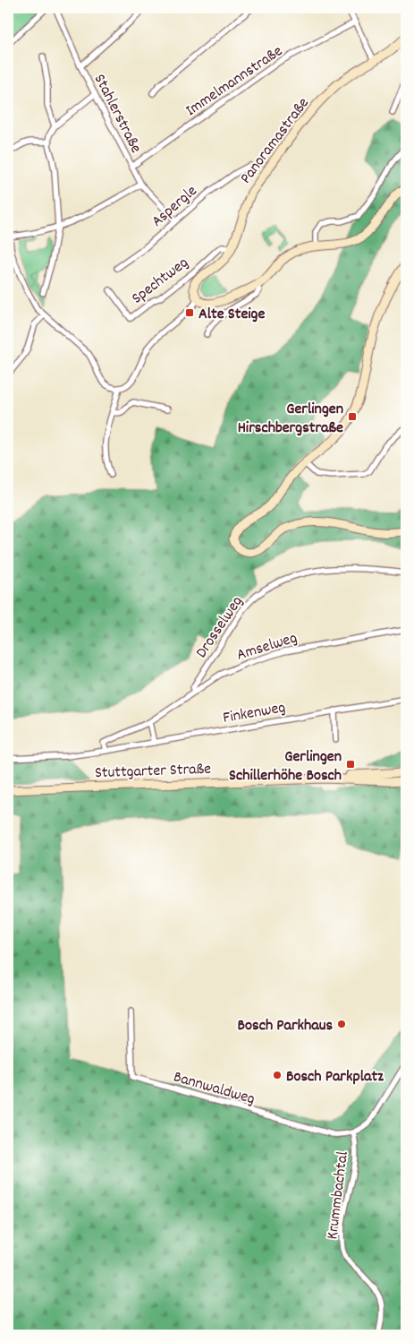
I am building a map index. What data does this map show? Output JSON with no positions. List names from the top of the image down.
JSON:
{
  "streets": {
    "main road": ["Panoramastraße", "Stuttgarter Straße"],
    "street": [
      "Immelmannstraße",
      "Stahlerstraße",
      "Aspergle",
      "Spechtweg",
      "Drosselweg",
      "Amselweg",
      "Finkenweg",
      "Bannwaldweg",
      "Krummbachtal"
    ]
  },
  "crossings": [
    ["Immelmannstraße", "Stahlerstraße"],
    ["Stahlerstraße", "Aspergle"],
    ["Panoramastraße", "Spechtweg"],
    ["Drosselweg", "Amselweg"],
    ["Amselweg", "Finkenweg"],
    ["Bannwaldweg", "Krummbachtal"]
  ],
  "places": {
    "transit": ["Alte Steige", "Gerlingen Hirschbergstraße", "Gerlingen Schillerhöhe Bosch"],
    "other": ["Bosch Parkhaus", "Bosch Parkplatz"]
  }
}
